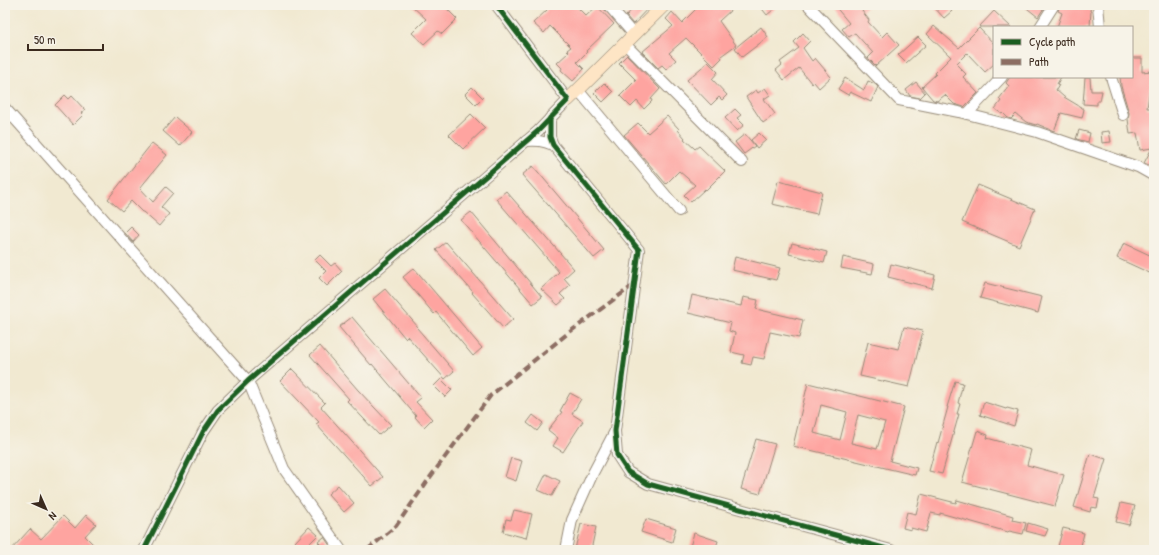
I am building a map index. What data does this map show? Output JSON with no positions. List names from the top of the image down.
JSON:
{
  "legend": ["Cycle path", "Path"],
  "scale_bar": "50 m",
  "north": "bottom right"
}
